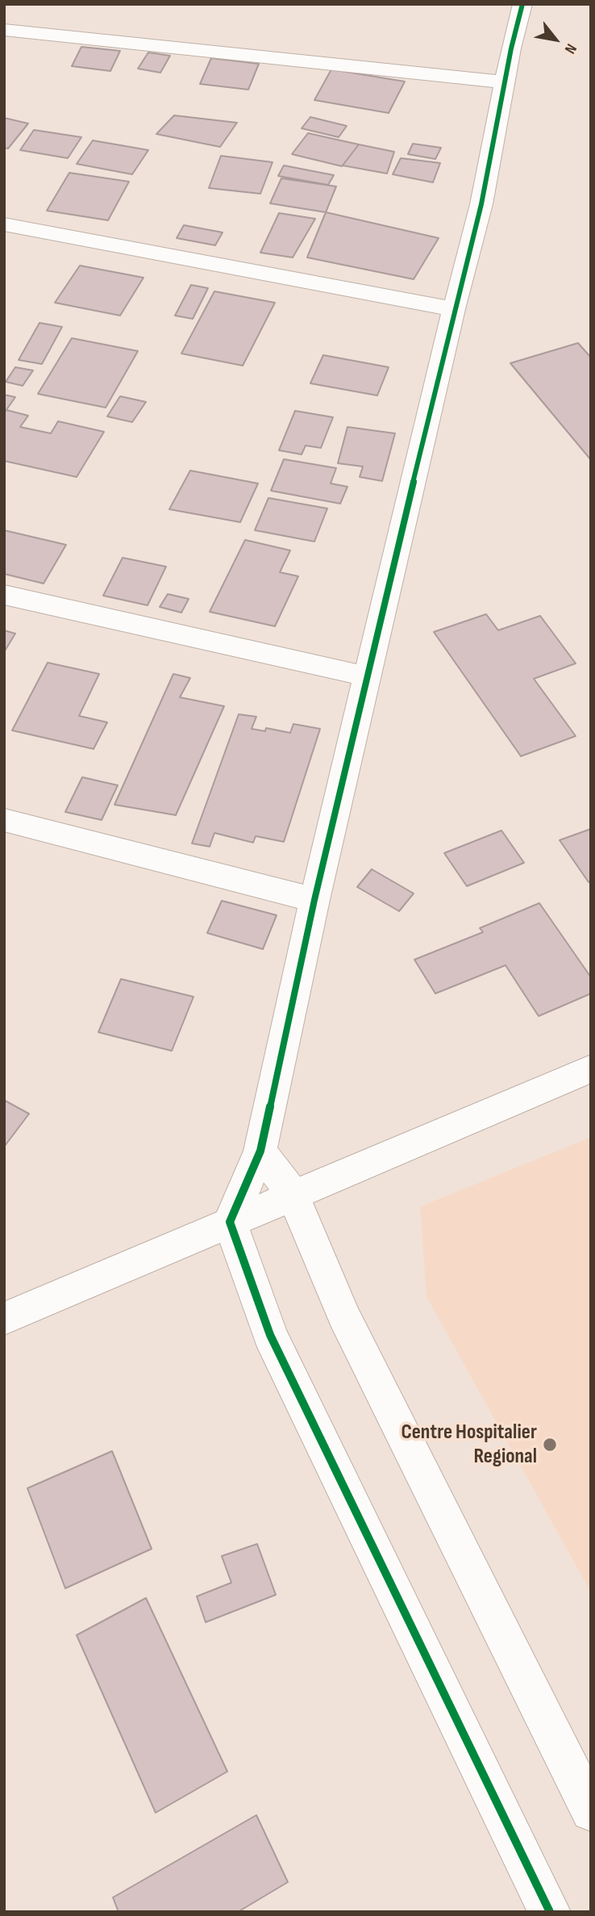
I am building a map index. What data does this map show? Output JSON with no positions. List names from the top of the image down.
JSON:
{
  "places": ["Centre Hospitalier Regional"],
  "north": "bottom right"
}
